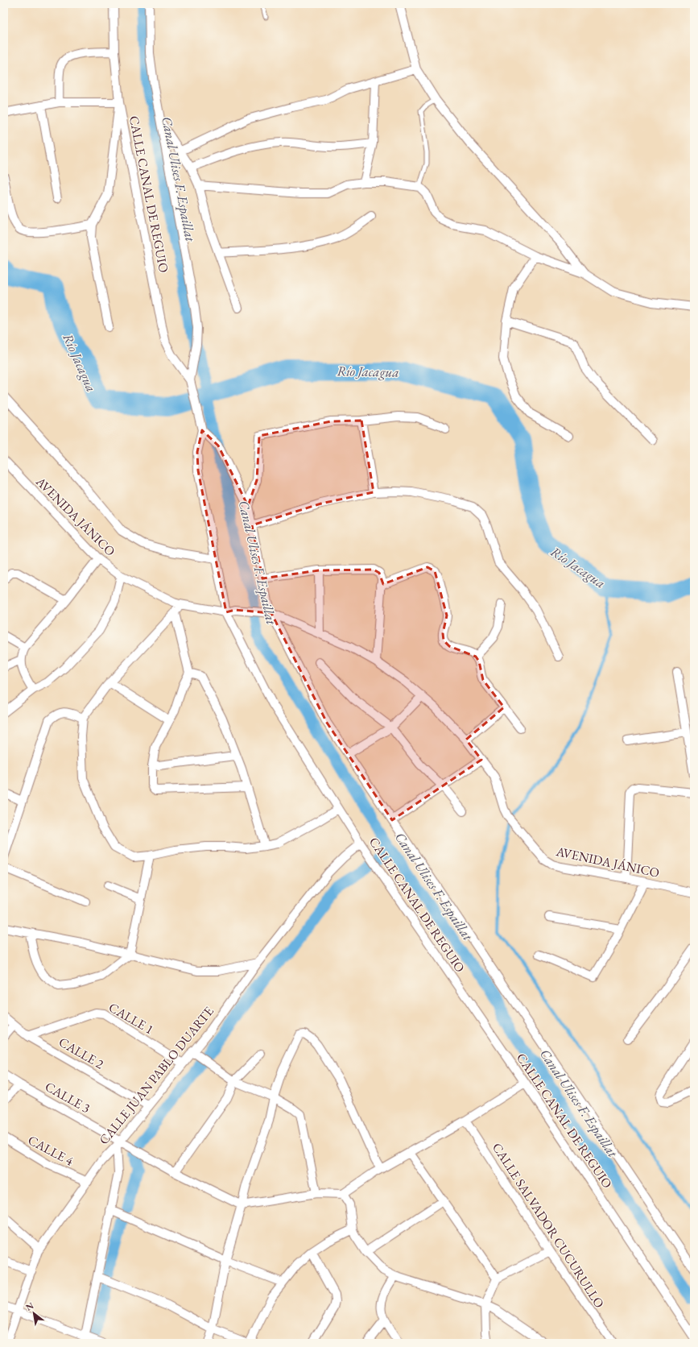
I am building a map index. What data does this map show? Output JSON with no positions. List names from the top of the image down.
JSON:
{
  "streets": {
    "street": [
      "CALLE CANAL DE REGUIO",
      "AVENIDA JÁNICO",
      "CALLE 1",
      "CALLE 2",
      "CALLE JUAN PABLO DUARTE",
      "CALLE 3",
      "CALLE 4",
      "CALLE SALVADOR CUCURULLO"
    ]
  },
  "crossings": [
    ["CALLE CANAL DE REGUIO", "AVENIDA JÁNICO"],
    ["CALLE CANAL DE REGUIO", "CALLE JUAN PABLO DUARTE"],
    ["CALLE 1", "CALLE 2"],
    ["CALLE 1", "CALLE JUAN PABLO DUARTE"],
    ["CALLE 2", "CALLE JUAN PABLO DUARTE"],
    ["CALLE JUAN PABLO DUARTE", "CALLE 3"],
    ["CALLE JUAN PABLO DUARTE", "CALLE 4"]
  ],
  "water": ["Canal Ulises F. Espaillat", "Río Jacagua"],
  "north": "top left"
}
